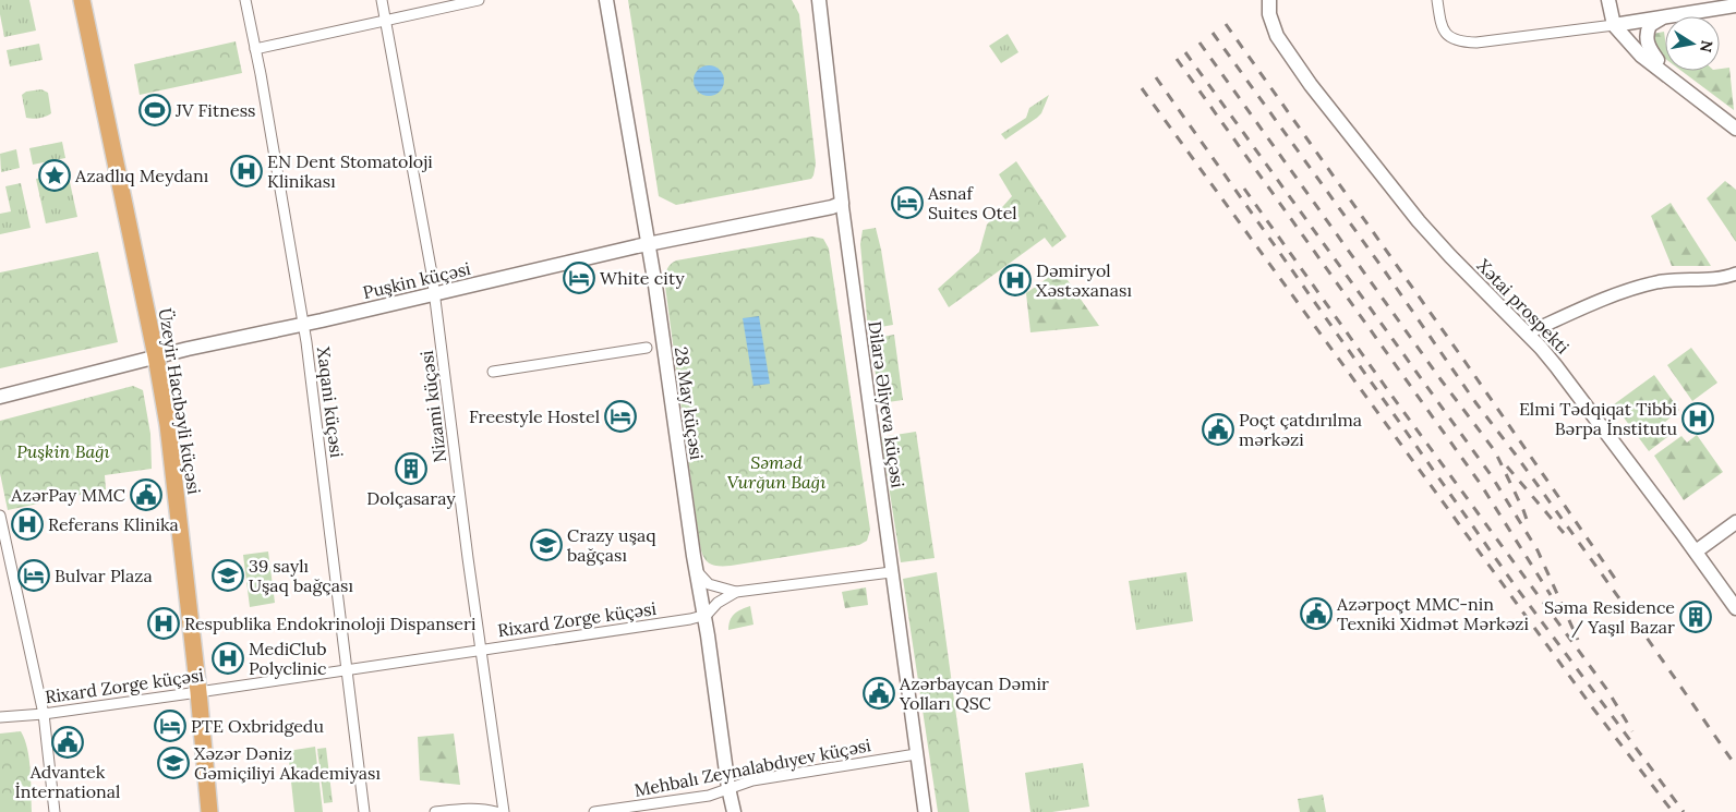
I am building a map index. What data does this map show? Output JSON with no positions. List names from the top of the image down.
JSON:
{
  "streets": {
    "highway": ["Üzeyir Hacıbəyli küçəsi"],
    "main road": [
      "Puşkin küçəsi",
      "Xətai prospekti",
      "28 May küçəsi",
      "Dilarə Əliyeva küçəsi"
    ],
    "street": [
      "Xaqani küçəsi",
      "Nizami küçəsi",
      "Rixard Zorge küçəsi",
      "Mehbalı Zeynalabdıyev küçəsi"
    ]
  },
  "crossings": [
    ["Puşkin küçəsi", "Üzeyir Hacıbəyli küçəsi"],
    ["Puşkin küçəsi", "Xaqani küçəsi"],
    ["Puşkin küçəsi", "28 May küçəsi"],
    ["Puşkin küçəsi", "Dilarə Əliyeva küçəsi"],
    ["Puşkin küçəsi", "Nizami küçəsi"],
    ["Üzeyir Hacıbəyli küçəsi", "Rixard Zorge küçəsi"],
    ["Xaqani küçəsi", "Rixard Zorge küçəsi"],
    ["28 May küçəsi", "Rixard Zorge küçəsi"],
    ["28 May küçəsi", "Mehbalı Zeynalabdıyev küçəsi"],
    ["Dilarə Əliyeva küçəsi", "Rixard Zorge küçəsi"],
    ["Dilarə Əliyeva küçəsi", "Mehbalı Zeynalabdıyev küçəsi"],
    ["Nizami küçəsi", "Rixard Zorge küçəsi"]
  ],
  "parks": ["Puşkin Bağı", "Səməd Vurğun Bağı"],
  "places": {
    "sports": ["JV Fitness"],
    "hospital": [
      "EN Dent Stomatoloji Klinikası",
      "Dəmiryol Xəstəxanası",
      "Elmi Tədqiqat Tibbi Bərpa İnstitutu",
      "Referans Klinika",
      "Respublika Endokrinoloji Dispanseri",
      "MediClub Polyclinic"
    ],
    "place": ["Azadlıq Meydanı"],
    "hotel": [
      "Asnaf Suites Otel",
      "White city",
      "Freestyle Hostel",
      "Bulvar Plaza",
      "PTE Oxbridgedu"
    ],
    "public building": [
      "Poçt çatdırılma mərkəzi",
      "AzərPay MMC",
      "Azərpoçt MMC-nin Texniki Xidmət Mərkəzi",
      "Azərbaycan Dəmir Yolları QSC",
      "Advantek İnternational"
    ],
    "building": ["Dolçasaray", "Səma Residence / Yaşıl Bazar"],
    "school or university": ["Crazy uşaq bağçası", "39 saylı Uşaq bağçası", "Xəzər Dəniz Gəmiçiliyi Akademiyası"]
  },
  "north": "right"
}
